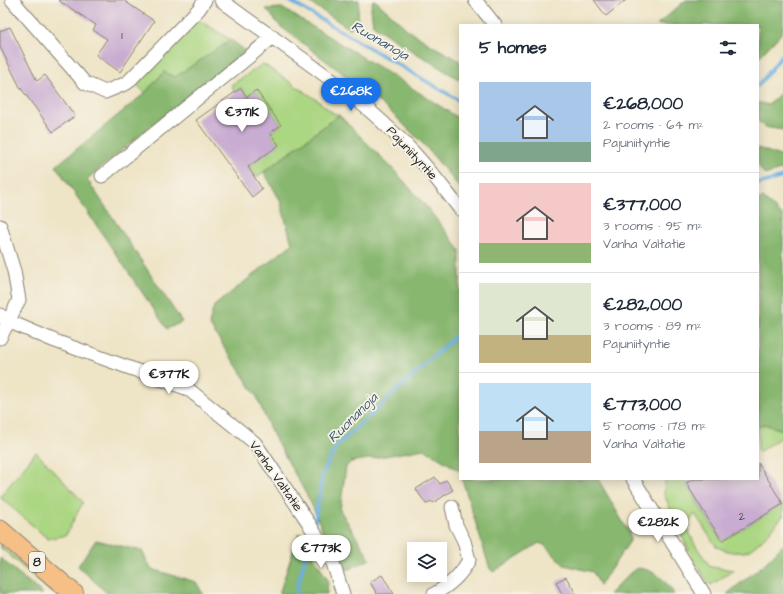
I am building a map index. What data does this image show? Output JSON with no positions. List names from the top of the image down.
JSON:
{
  "streets": {
    "highway": ["8"],
    "street": ["Pajuniityntie", "Vanha Valtatie"]
  },
  "water": ["Ruonanoja"],
  "house_numbers": ["1", "2"],
  "page": {
    "heading": "5 homes",
    "list": [
      {
        "name": "€268,000",
        "note": "2 rooms · 64 m² · Pajuniityntie"
      },
      {
        "name": "€377,000",
        "note": "3 rooms · 95 m² · Vanha Valtatie"
      },
      {
        "name": "€282,000",
        "note": "3 rooms · 89 m² · Pajuniityntie"
      },
      {
        "name": "€773,000",
        "note": "5 rooms · 178 m² · Vanha Valtatie"
      }
    ],
    "price": [
      "€268K",
      "€371K",
      "€377K",
      "€282K",
      "€773K"
    ]
  }
}
